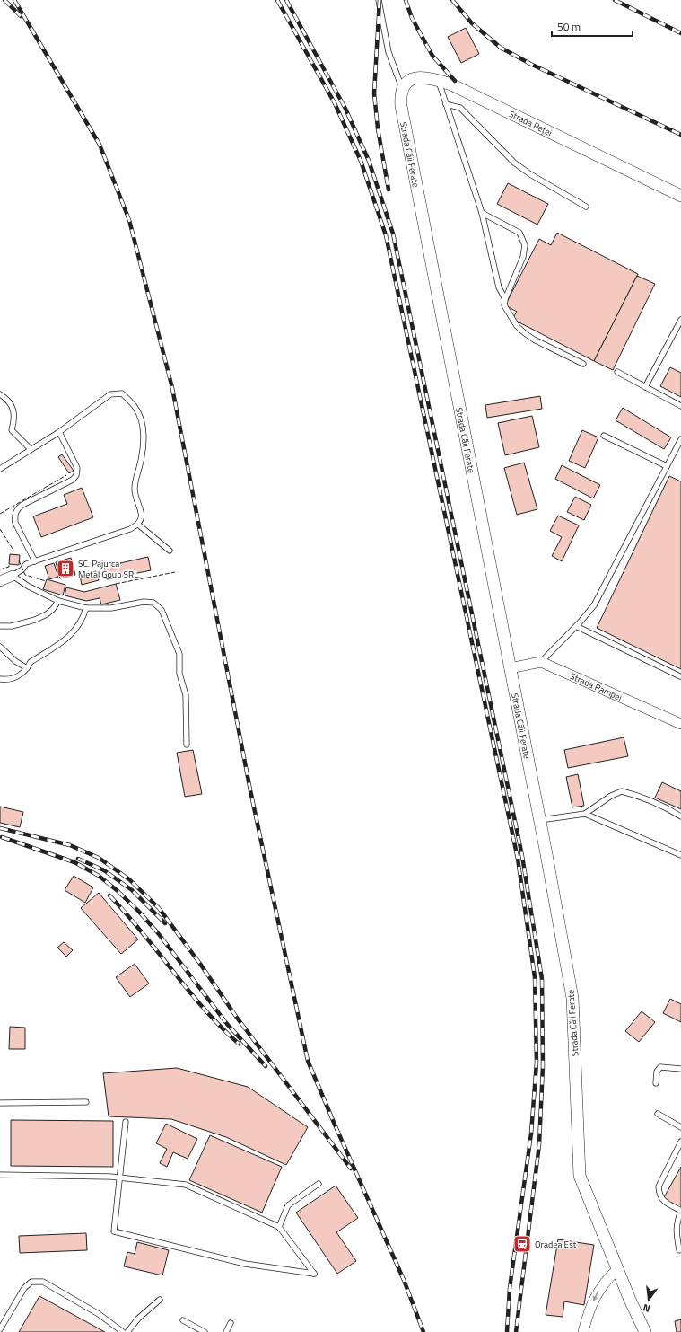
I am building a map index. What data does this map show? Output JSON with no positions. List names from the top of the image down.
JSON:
{
  "streets": {
    "street": ["Strada Peței", "Strada Căii Ferate", "Strada Rampei"]
  },
  "crossings": [
    ["Strada Peței", "Strada Căii Ferate"]
  ],
  "places": {
    "building": ["SC. Pajurca Metal Goup SRL."],
    "station": ["Oradea Est"]
  },
  "scale_bar": "50 m",
  "north": "bottom"
}
